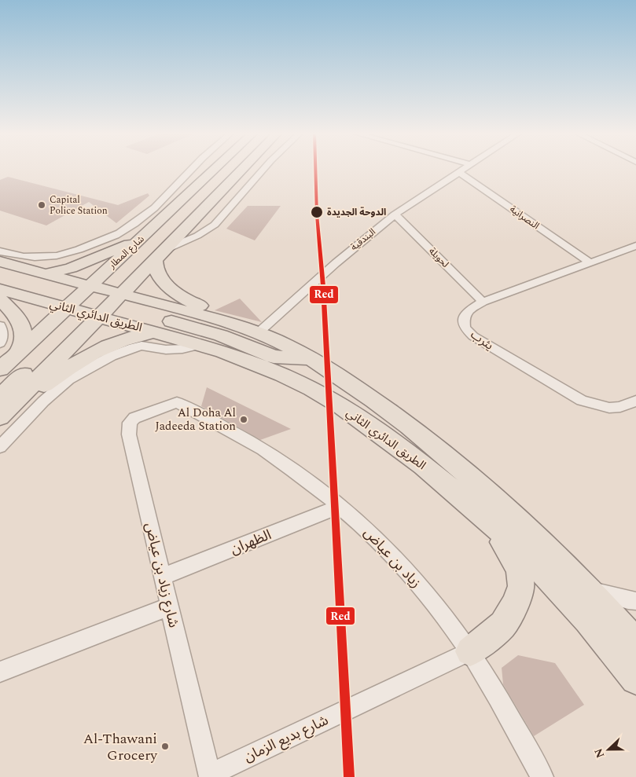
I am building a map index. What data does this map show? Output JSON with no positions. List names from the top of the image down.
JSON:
{
  "streets": {
    "main road": ["شارع المطار", "الطريق الدائري الثاني"],
    "street": [
      "النصرانية",
      "البندقية",
      "لحويلة",
      "يثرب",
      "الظهران",
      "زياد بن عياض",
      "شارع زياد بن عياض",
      "شارع بديع الزمان"
    ]
  },
  "crossings": [
    ["النصرانية", "البندقية"],
    ["النصرانية", "يثرب"],
    ["البندقية", "لحويلة"],
    ["البندقية", "الطريق الدائري الثاني"],
    ["شارع المطار", "الطريق الدائري الثاني"],
    ["لحويلة", "يثرب"],
    ["الظهران", "زياد بن عياض"],
    ["الظهران", "شارع زياد بن عياض"],
    ["زياد بن عياض", "شارع زياد بن عياض"],
    ["زياد بن عياض", "شارع بديع الزمان"],
    ["شارع زياد بن عياض", "شارع بديع الزمان"]
  ],
  "places": [
    "Capital Police Station",
    "الدوحة الجديدة",
    "Al Doha Al Jadeeda Station",
    "Al-Thawani Grocery"
  ],
  "lines": ["transit line Red"],
  "north": "left"
}
